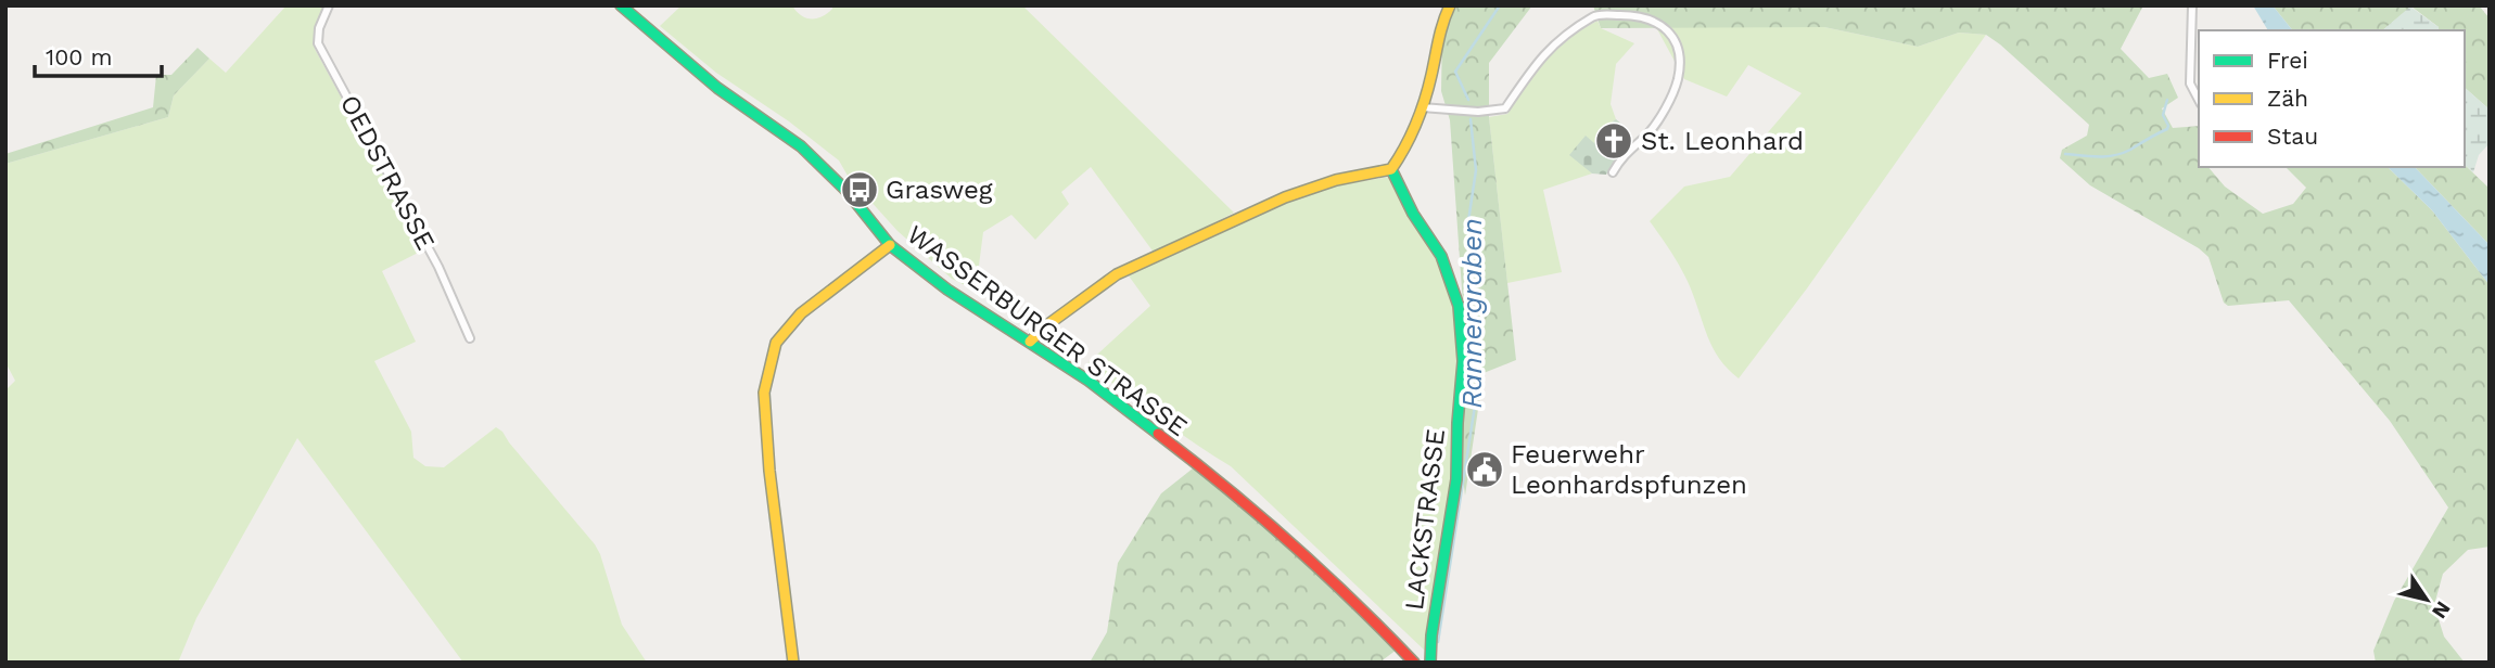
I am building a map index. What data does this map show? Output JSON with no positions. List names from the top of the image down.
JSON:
{
  "streets": {
    "street": ["OEDSTRASSE", "WASSERBURGER STRASSE", "LACKSTRASSE"]
  },
  "water": ["Rannergraben"],
  "places": {
    "church": ["St. Leonhard"],
    "bus stop": ["Grasweg"],
    "public building": ["Feuerwehr Leonhardspfunzen"]
  },
  "legend": ["Frei", "Zäh", "Stau"],
  "scale_bar": "100 m",
  "north": "bottom right"
}
